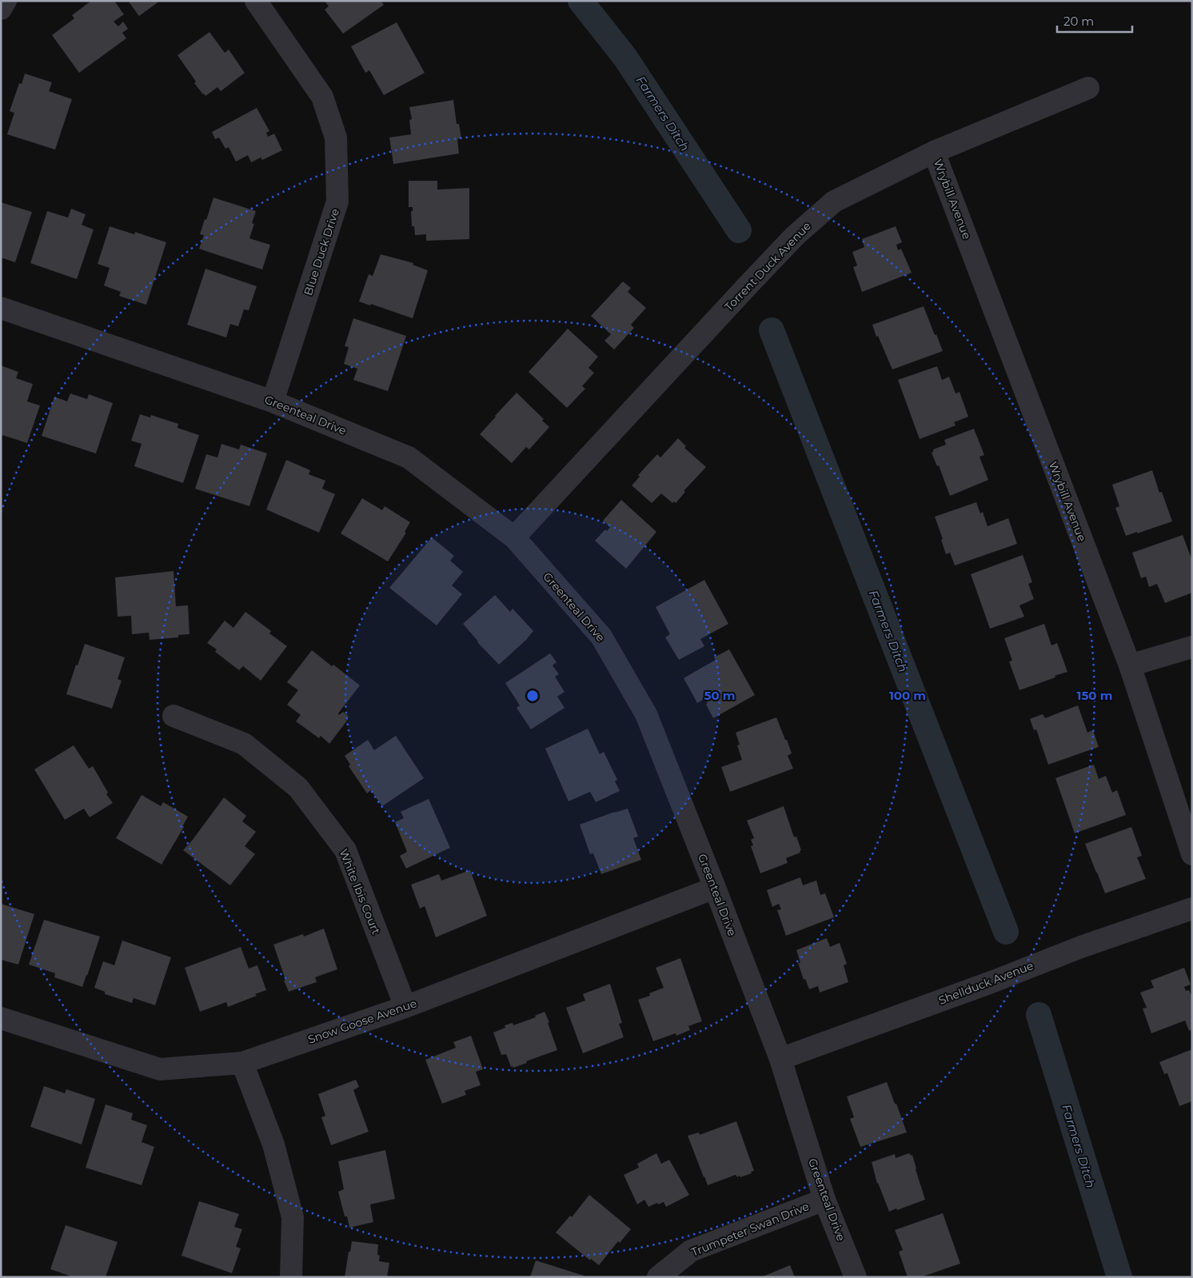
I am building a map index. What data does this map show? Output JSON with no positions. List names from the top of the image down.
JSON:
{
  "streets": {
    "street": [
      "Wrybill Avenue",
      "Blue Duck Drive",
      "Torrent Duck Avenue",
      "Greenteal Drive",
      "White Ibis Court",
      "Shellduck Avenue",
      "Snow Goose Avenue",
      "Trumpeter Swan Drive"
    ]
  },
  "crossings": [
    ["Wrybill Avenue", "Torrent Duck Avenue"],
    ["Blue Duck Drive", "Greenteal Drive"],
    ["Torrent Duck Avenue", "Greenteal Drive"],
    ["Greenteal Drive", "Shellduck Avenue"],
    ["Greenteal Drive", "Snow Goose Avenue"],
    ["Greenteal Drive", "Trumpeter Swan Drive"],
    ["White Ibis Court", "Snow Goose Avenue"]
  ],
  "water": ["Farmers Ditch"],
  "scale_bar": "20 m",
  "rings": ["50 m", "100 m", "150 m"]
}
